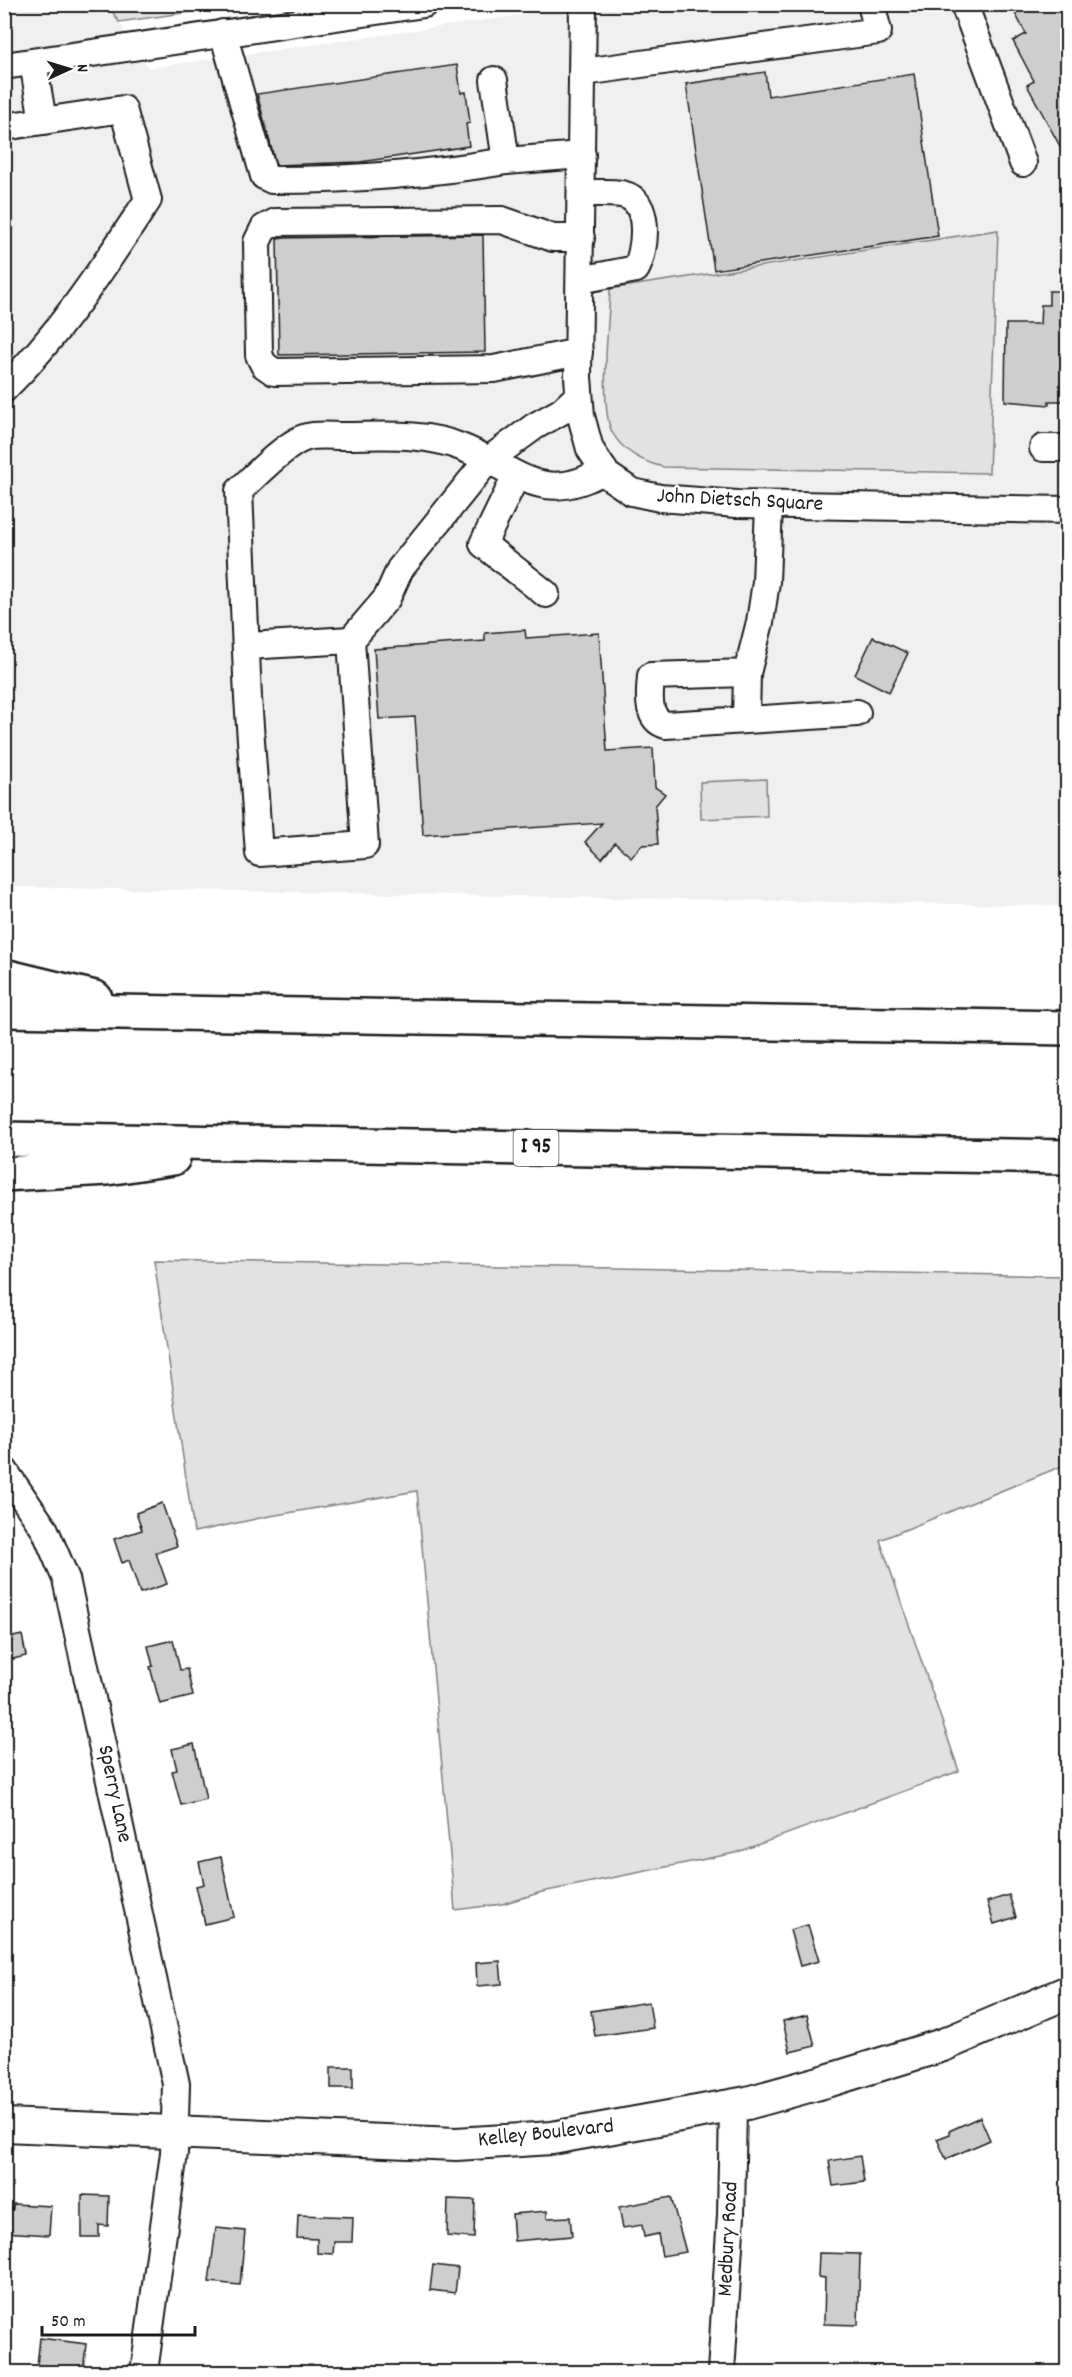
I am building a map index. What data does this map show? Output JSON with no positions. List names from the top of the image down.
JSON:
{
  "streets": {
    "highway": ["I 95"],
    "main road": ["Kelley Boulevard"],
    "street": ["John Dietsch Square", "Sperry Lane", "Medbury Road"]
  },
  "crossings": [
    ["Sperry Lane", "Kelley Boulevard"],
    ["Kelley Boulevard", "Medbury Road"]
  ],
  "scale_bar": "50 m",
  "north": "right"
}
